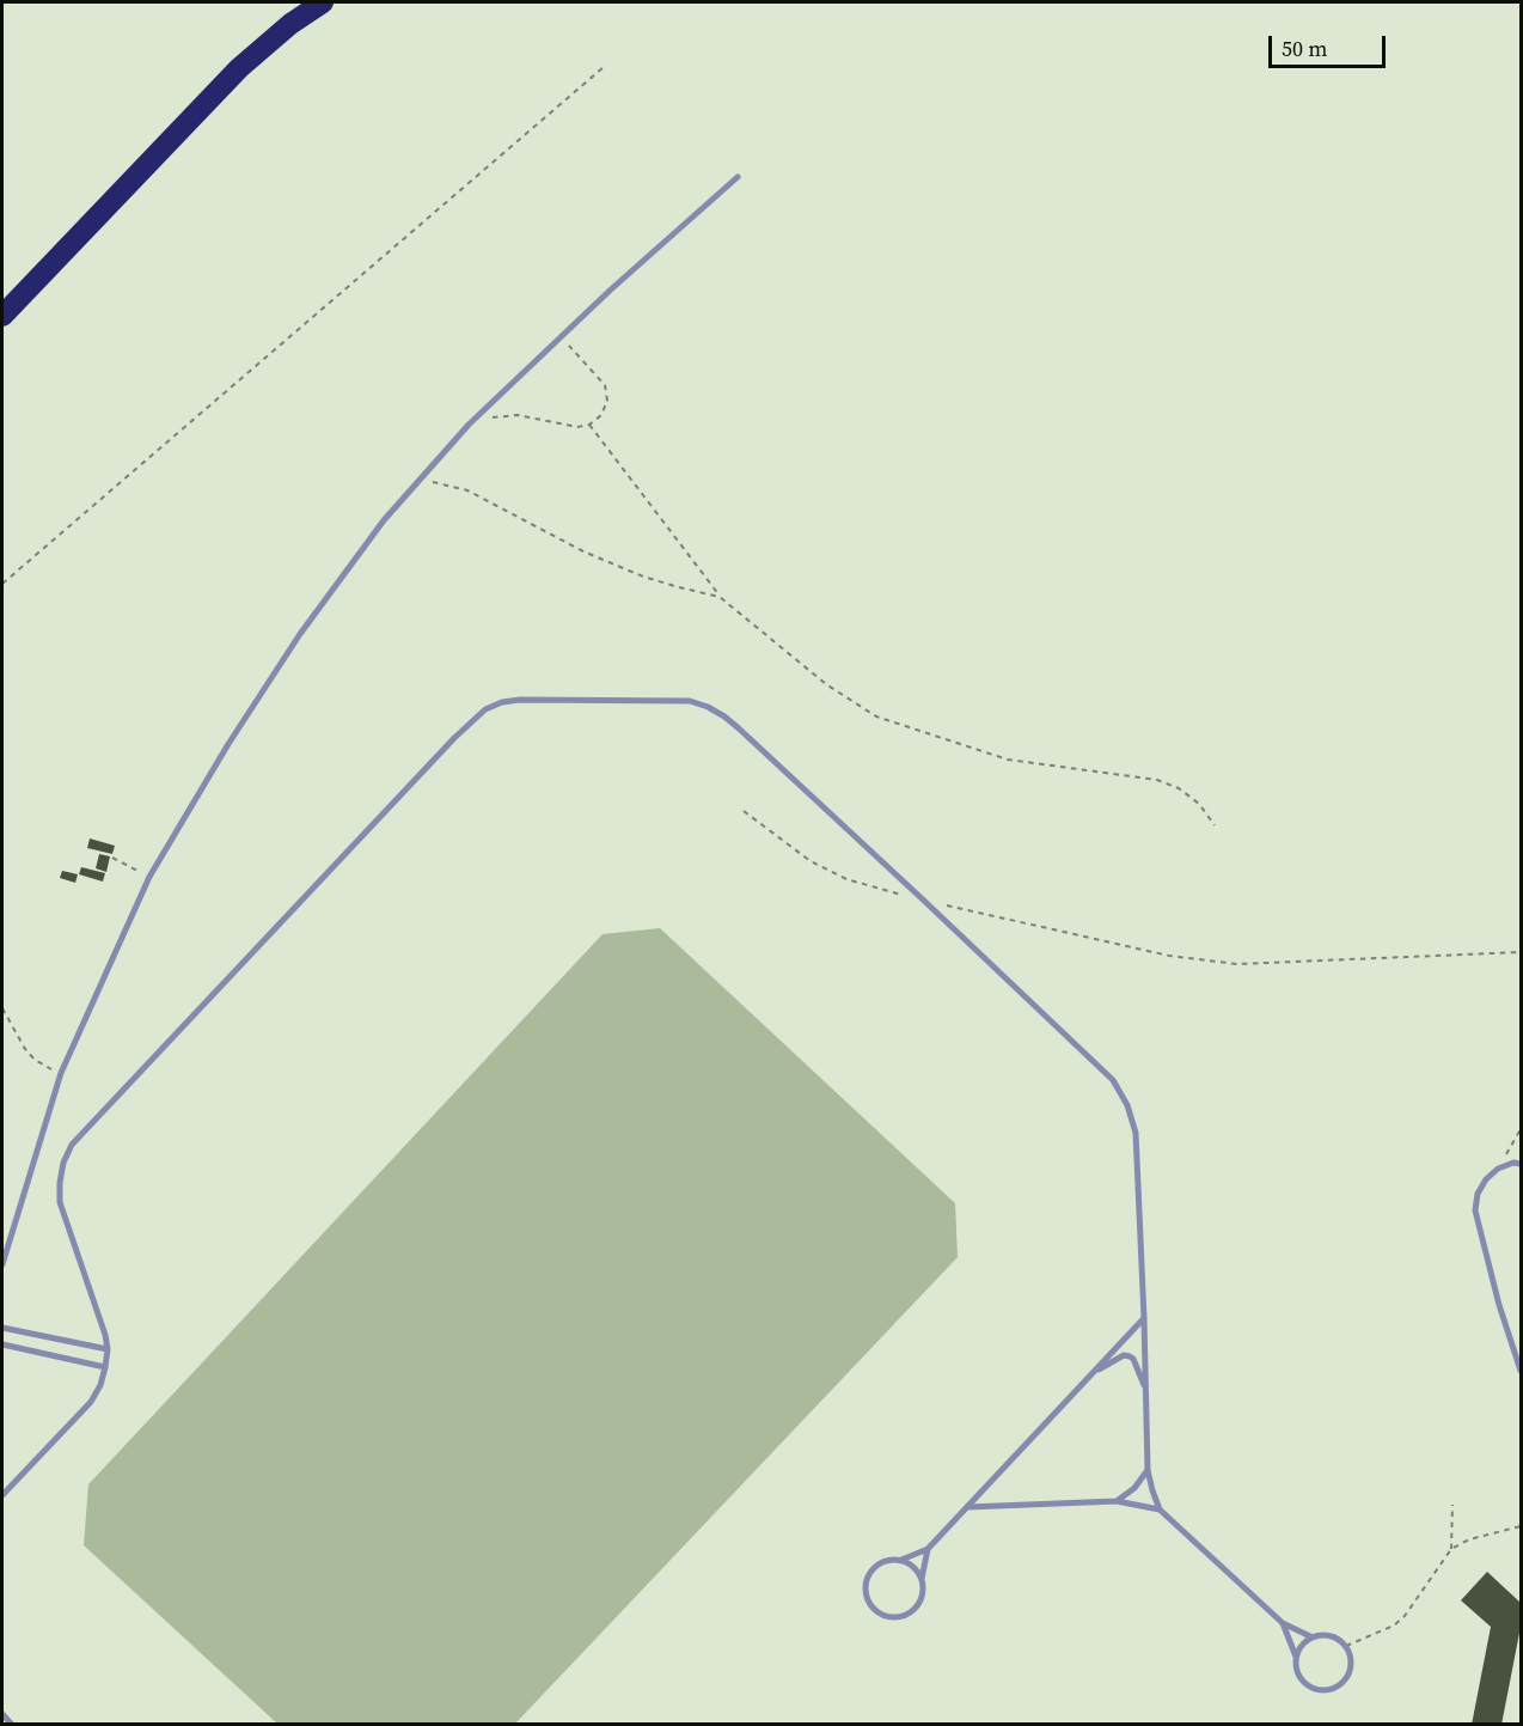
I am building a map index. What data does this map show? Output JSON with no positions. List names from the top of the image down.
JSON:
{
  "scale_bar": "50 m"
}
